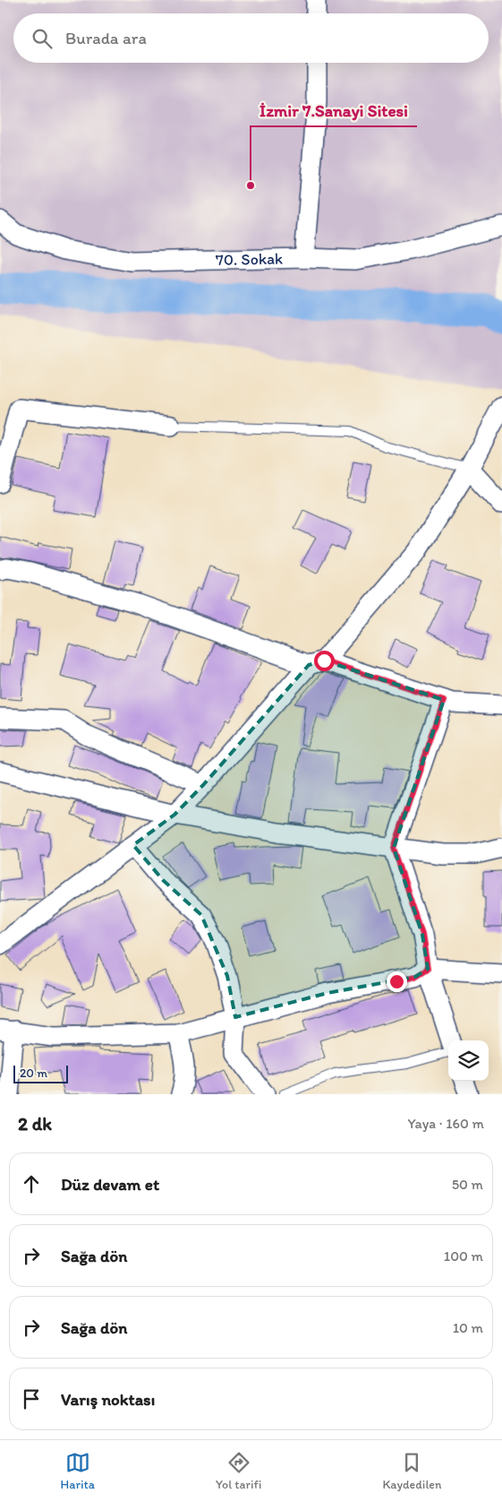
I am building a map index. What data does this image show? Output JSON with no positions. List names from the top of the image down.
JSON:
{
  "streets": {
    "street": ["70. Sokak"]
  },
  "places": ["İzmir 7.Sanayi Sitesi"],
  "scale_bar": "20 m",
  "page": {
    "search": "Burada ara",
    "scale": "20 m",
    "heading": ["2 dk", "Yaya · 160 m"],
    "list": [
      ["Düz devam et", "50 m"],
      ["Sağa dön", "100 m"],
      ["Sağa dön", "10 m"],
      "Varış noktası"
    ],
    "nav": ["Harita", "Yol tarifi", "Kaydedilen"]
  }
}
